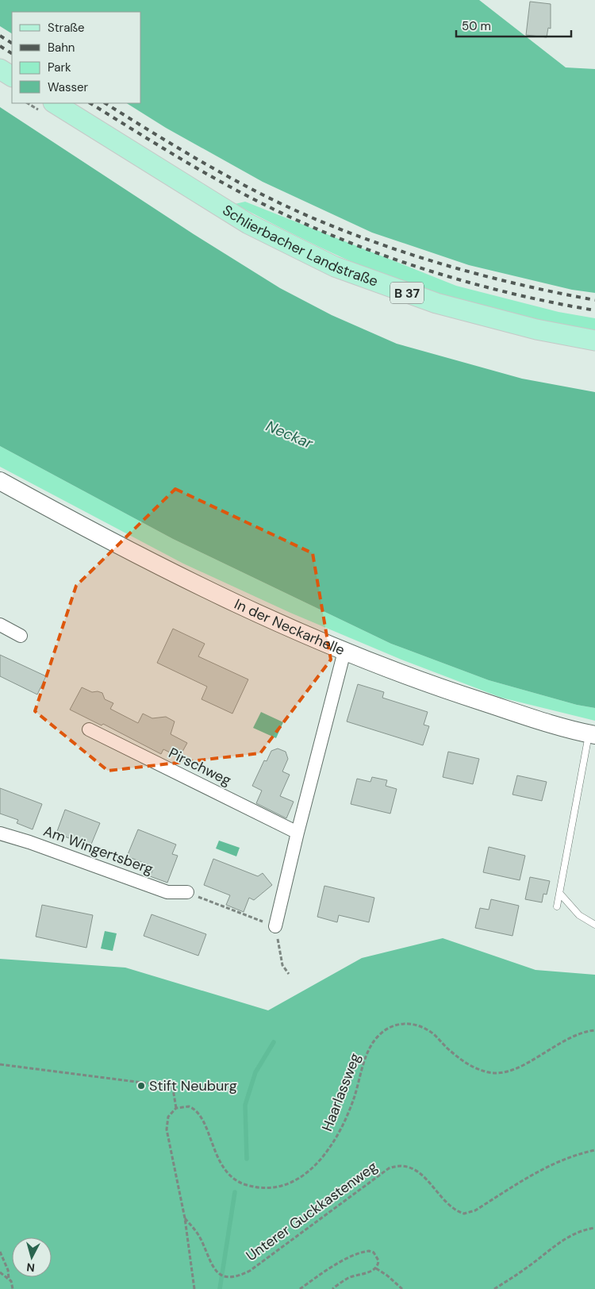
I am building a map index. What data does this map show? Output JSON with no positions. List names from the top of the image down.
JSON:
{
  "streets": {
    "main road": ["Schlierbacher Landstraße", "B 37", "In der Neckarhelle"],
    "street": ["Pirschweg", "Am Wingertsberg"],
    "path": ["Haarlassweg", "Unterer Guckkastenweg"]
  },
  "water": ["Neckar"],
  "places": ["Stift Neuburg"],
  "legend": [
    "Straße",
    "Bahn",
    "Park",
    "Wasser"
  ],
  "scale_bar": "50 m",
  "north": "bottom"
}
